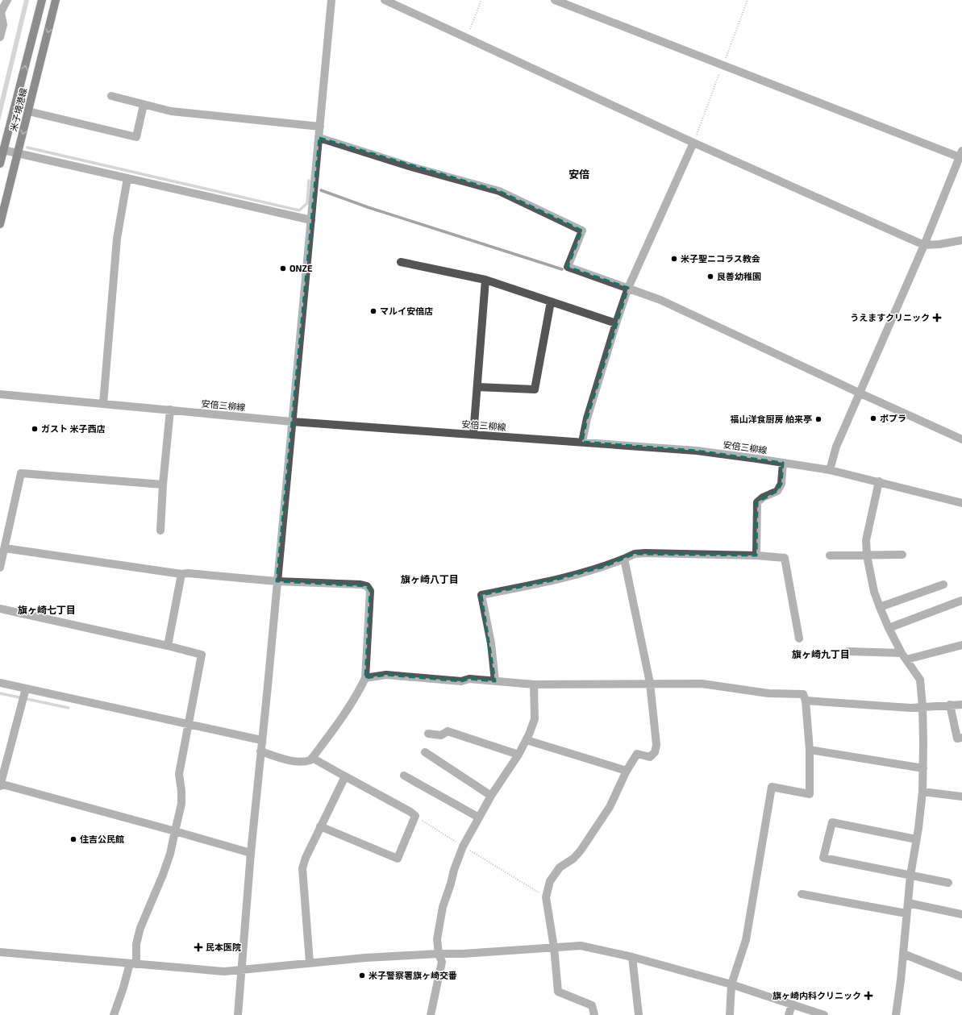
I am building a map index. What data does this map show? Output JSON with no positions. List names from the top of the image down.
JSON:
{
  "streets": {
    "main road": ["米子境港線"],
    "street": ["安倍三柳線"]
  },
  "districts": [
    "安倍",
    "旗ヶ崎八丁目",
    "旗ヶ崎七丁目",
    "旗ヶ崎九丁目"
  ],
  "places": {
    "other": [
      "米子聖ニコラス教会",
      "ONZE",
      "良善幼稚園",
      "マルイ安倍店",
      "ポプラ",
      "福山洋食厨房 舶来亭",
      "ガスト 米子西店",
      "住吉公民館",
      "米子警察署旗ヶ崎交番"
    ],
    "health": ["うえますクリニック", "民本医院", "旗ヶ崎内科クリニック"]
  }
}
